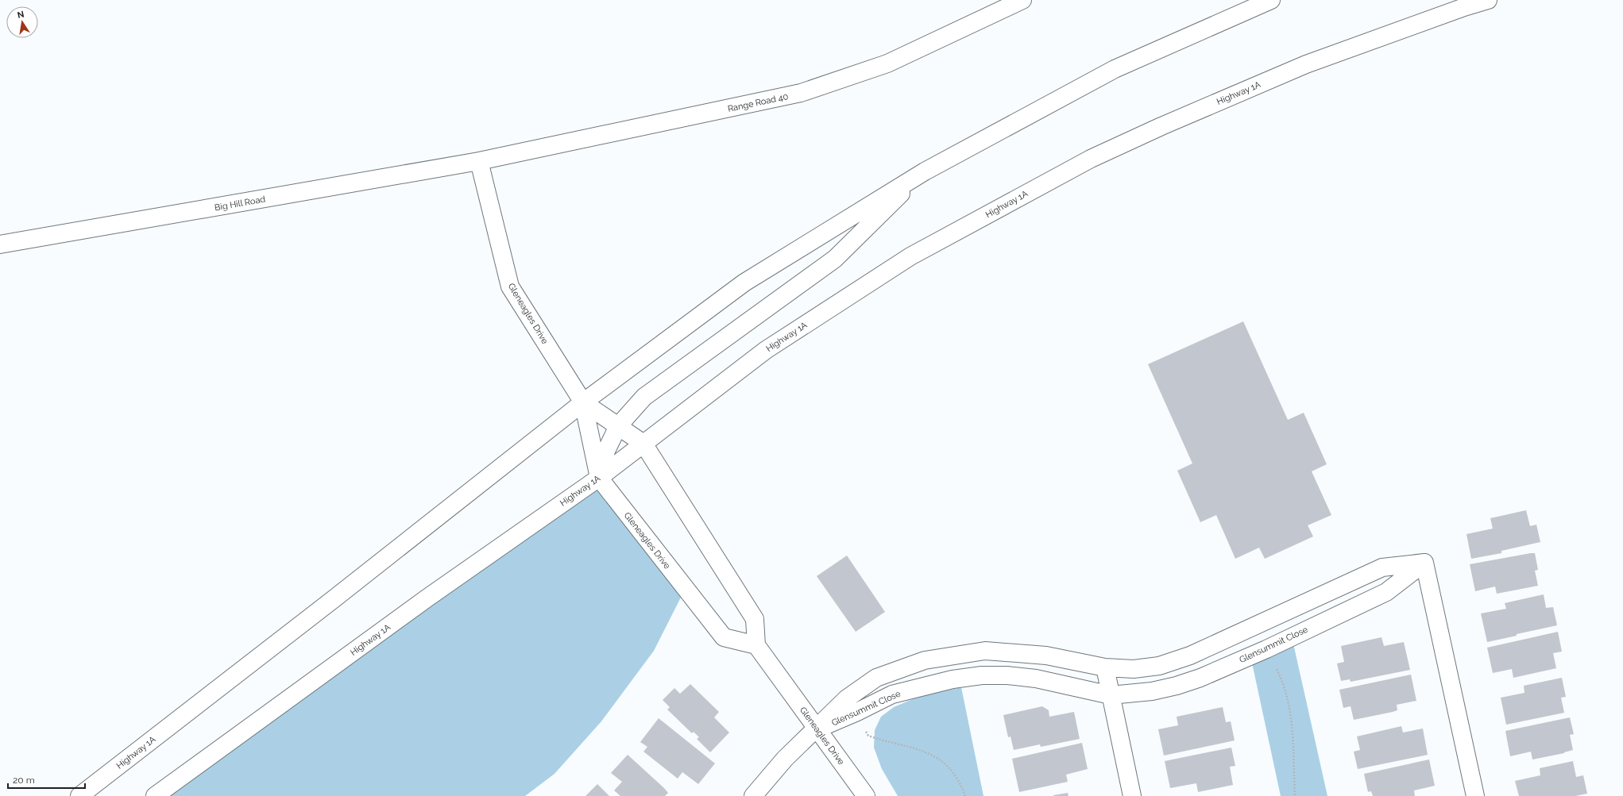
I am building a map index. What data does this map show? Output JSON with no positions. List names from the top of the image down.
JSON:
{
  "streets": {
    "street": [
      "Highway 1A",
      "Range Road 40",
      "Big Hill Road",
      "Gleneagles Drive",
      "Glensummit Close"
    ]
  },
  "crossings": [
    ["Highway 1A", "Gleneagles Drive"],
    ["Range Road 40", "Big Hill Road"],
    ["Range Road 40", "Gleneagles Drive"],
    ["Big Hill Road", "Gleneagles Drive"],
    ["Gleneagles Drive", "Glensummit Close"]
  ],
  "scale_bar": "20 m",
  "north": "top"
}
